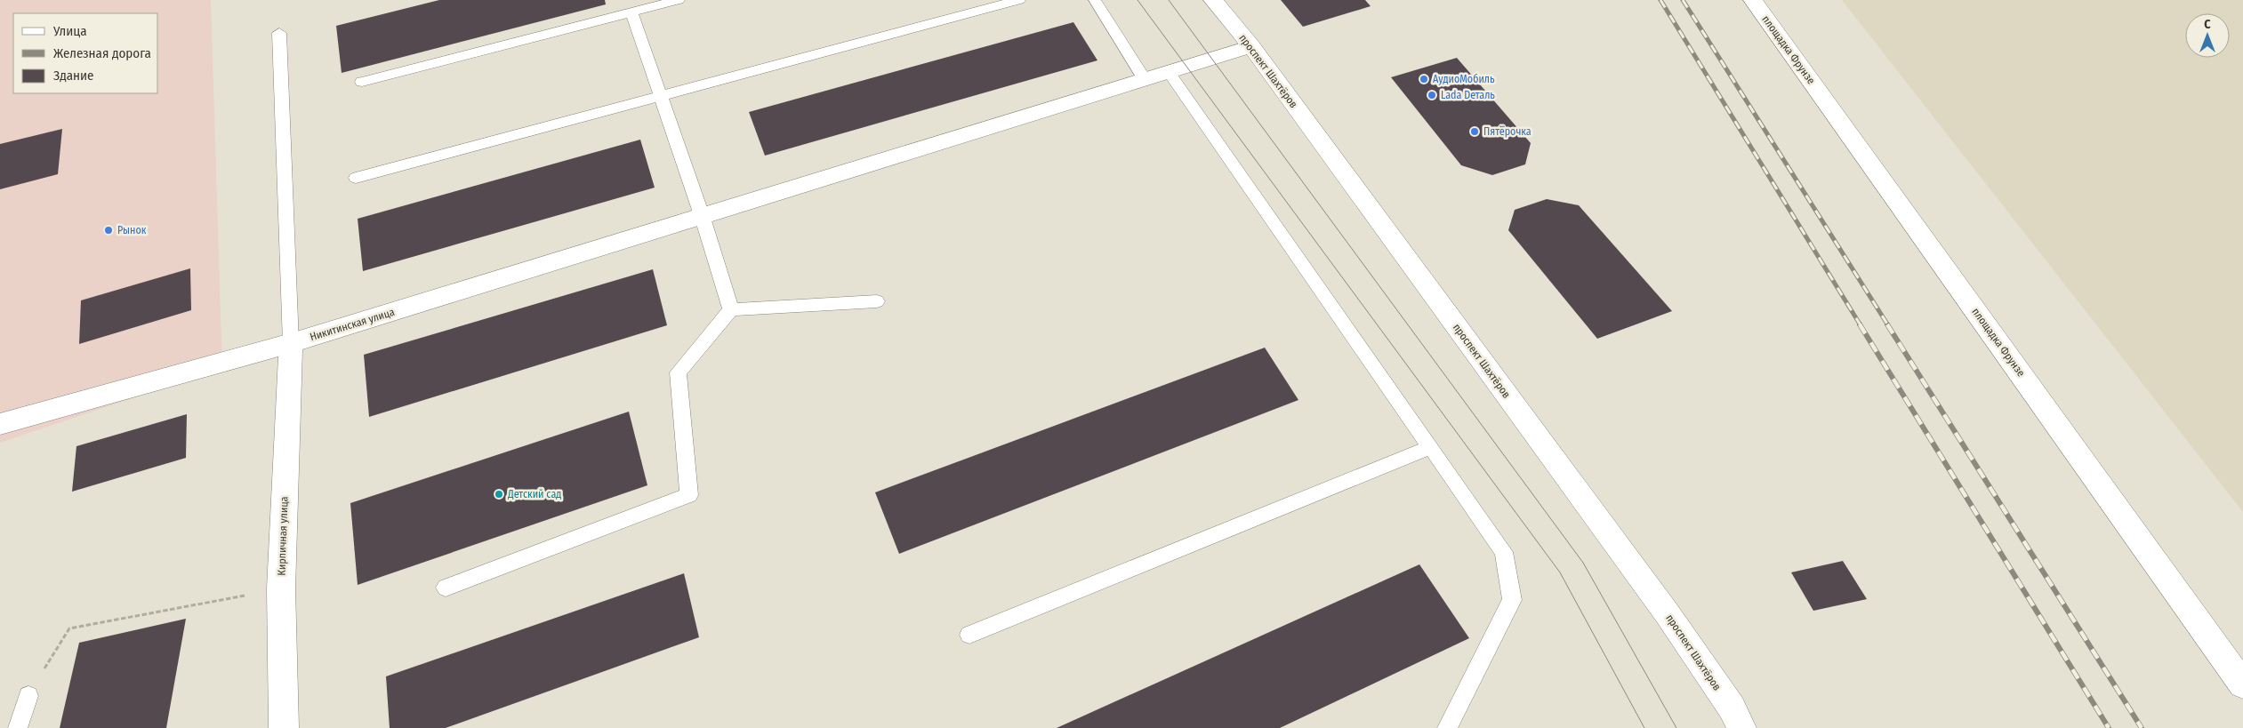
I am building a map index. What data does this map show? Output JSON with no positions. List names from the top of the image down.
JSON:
{
  "streets": {
    "main road": [
      "площадка Фрунзе",
      "проспект Шахтёров",
      "Никитинская улица",
      "Кирпичная улица"
    ]
  },
  "crossings": [
    ["проспект Шахтёров", "Никитинская улица"],
    ["Никитинская улица", "Кирпичная улица"]
  ],
  "places": [
    "АудиоМобиль",
    "Lada Dеталь",
    "Пятёрочка",
    "Рынок",
    "Детский сад"
  ],
  "legend": ["Улица", "Железная дорога", "Здание"],
  "north": "top"
}
